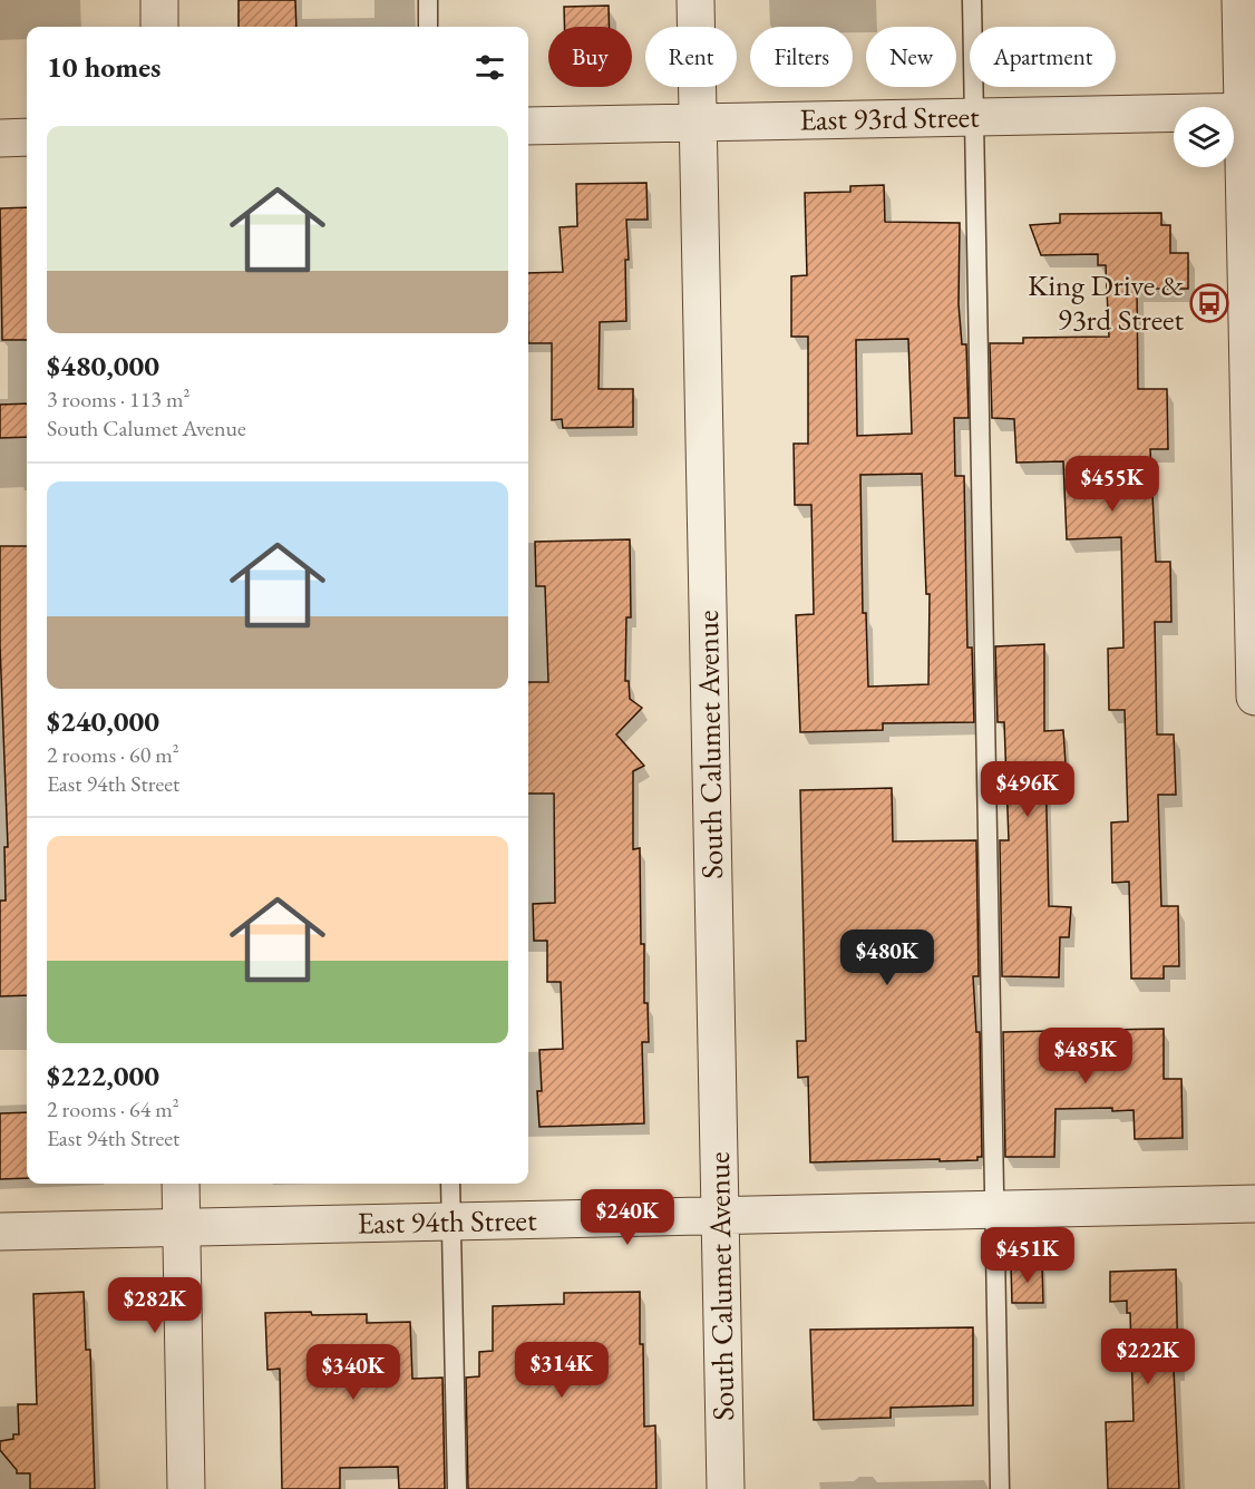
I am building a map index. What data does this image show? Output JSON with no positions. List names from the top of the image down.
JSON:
{
  "streets": {
    "street": ["East 93rd Street", "South Calumet Avenue", "East 94th Street"]
  },
  "crossings": [
    ["East 93rd Street", "South Calumet Avenue"],
    ["South Calumet Avenue", "East 94th Street"]
  ],
  "places": {
    "bus stop": ["King Drive & 93rd Street"]
  },
  "page": {
    "chip": [
      "Buy",
      "Rent",
      "Filters",
      "New",
      "Apartment"
    ],
    "heading": "10 homes",
    "list": [
      {
        "name": "$480,000",
        "note": "3 rooms · 113 m² · South Calumet Avenue"
      },
      {
        "name": "$240,000",
        "note": "2 rooms · 60 m² · East 94th Street"
      },
      {
        "name": "$222,000",
        "note": "2 rooms · 64 m² · East 94th Street"
      }
    ],
    "price": [
      "$455K",
      "$496K",
      "$480K",
      "$485K",
      "$240K",
      "$451K",
      "$282K",
      "$222K",
      "$314K",
      "$340K"
    ]
  }
}
